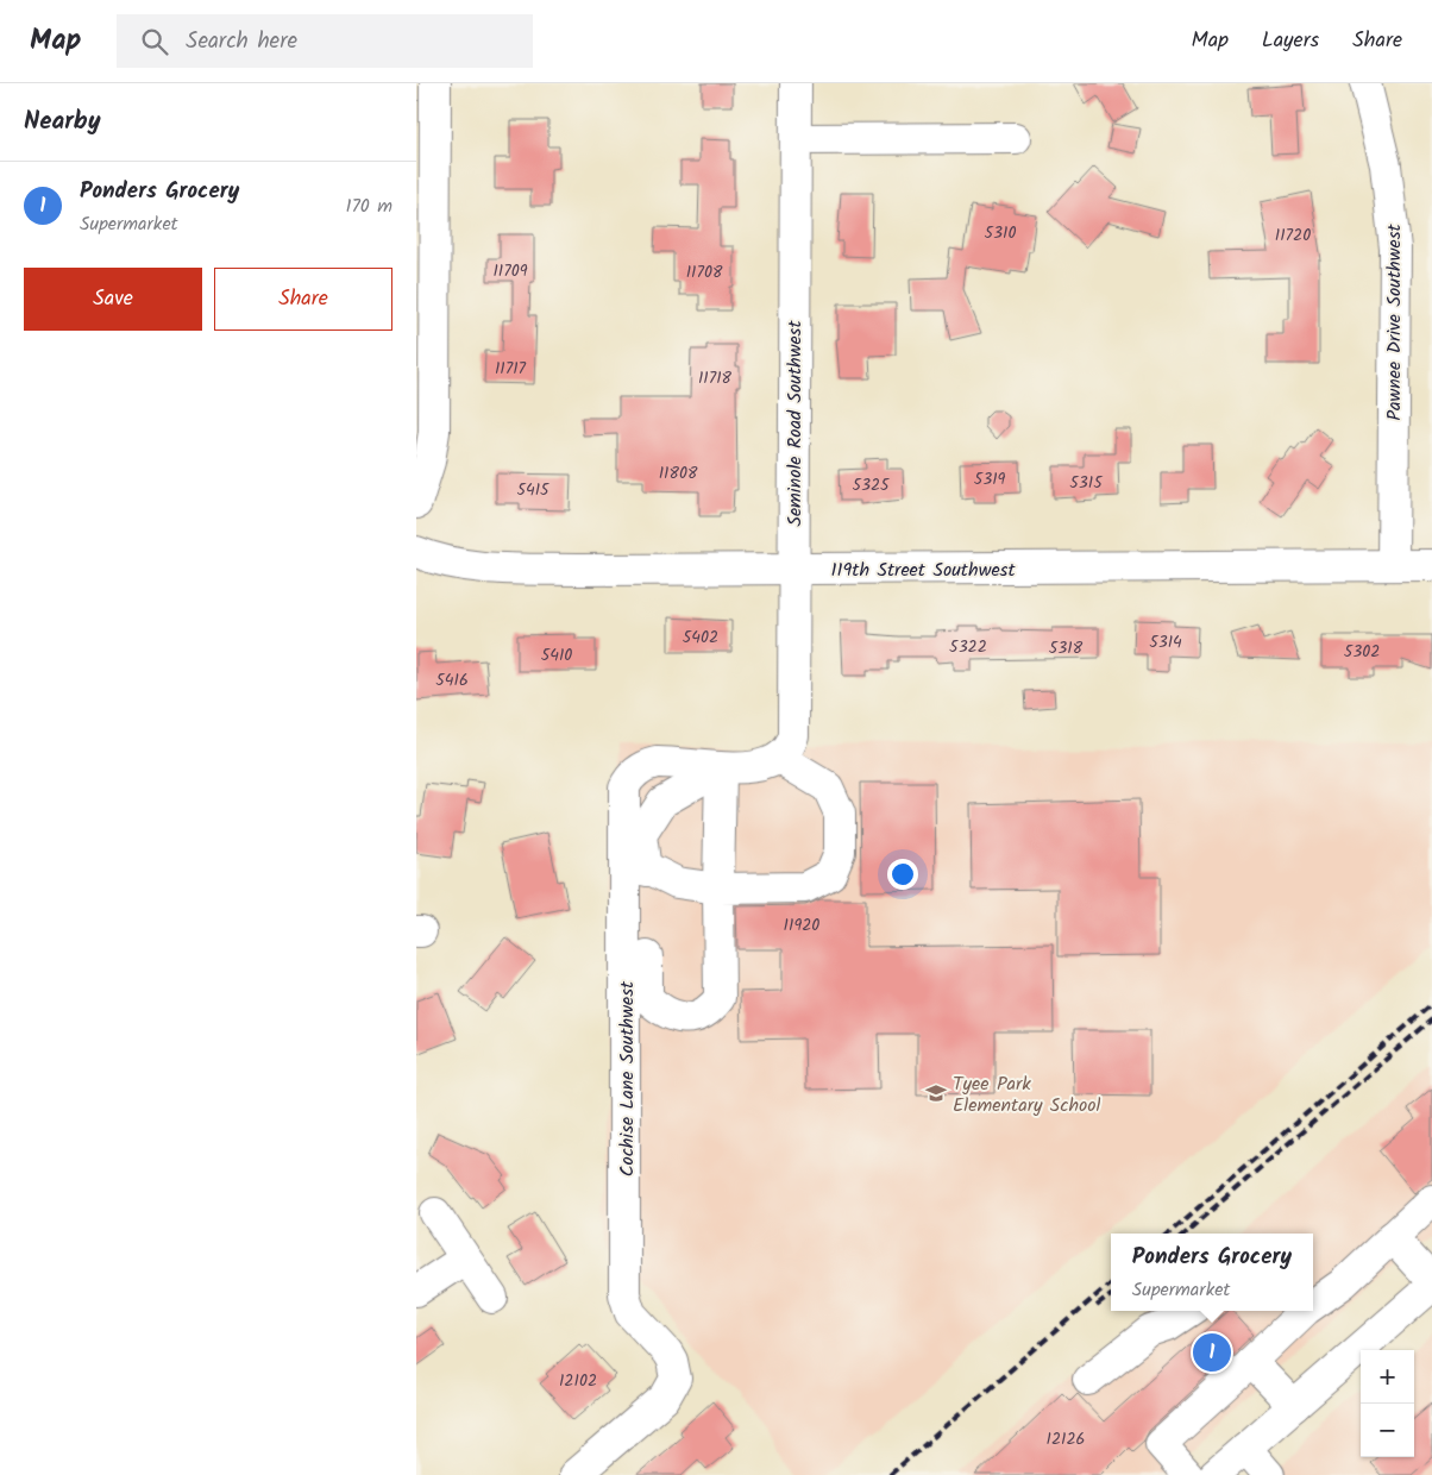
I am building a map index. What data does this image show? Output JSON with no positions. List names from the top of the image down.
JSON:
{
  "streets": {
    "street": [
      "Pawnee Drive Southwest",
      "Seminole Road Southwest",
      "119th Street Southwest",
      "Cochise Lane Southwest"
    ]
  },
  "crossings": [
    ["Pawnee Drive Southwest", "119th Street Southwest"],
    ["Seminole Road Southwest", "119th Street Southwest"],
    ["Seminole Road Southwest", "Cochise Lane Southwest"]
  ],
  "places": {
    "school or university": ["Tyee Park Elementary School"]
  },
  "house_numbers": [
    "5310",
    "11720",
    "11709",
    "11708",
    "11717",
    "11718",
    "11808",
    "5319",
    "5315",
    "5325",
    "5415",
    "5402",
    "5314",
    "5322",
    "5318",
    "5302",
    "5410",
    "5416",
    "11920",
    "12102",
    "12126"
  ],
  "page": {
    "header": "Map",
    "search": "Search here",
    "nav": ["Map", "Layers", "Share"],
    "heading": "Nearby",
    "list": [
      {
        "mark": "1",
        "name": "Ponders Grocery",
        "note": "Supermarket",
        "value": "170 m"
      }
    ],
    "buttons": ["Save", "Share"],
    "popup": ["Ponders Grocery", "Supermarket"],
    "pins": "1",
    "map_buttons": ["+", "−"]
  }
}
